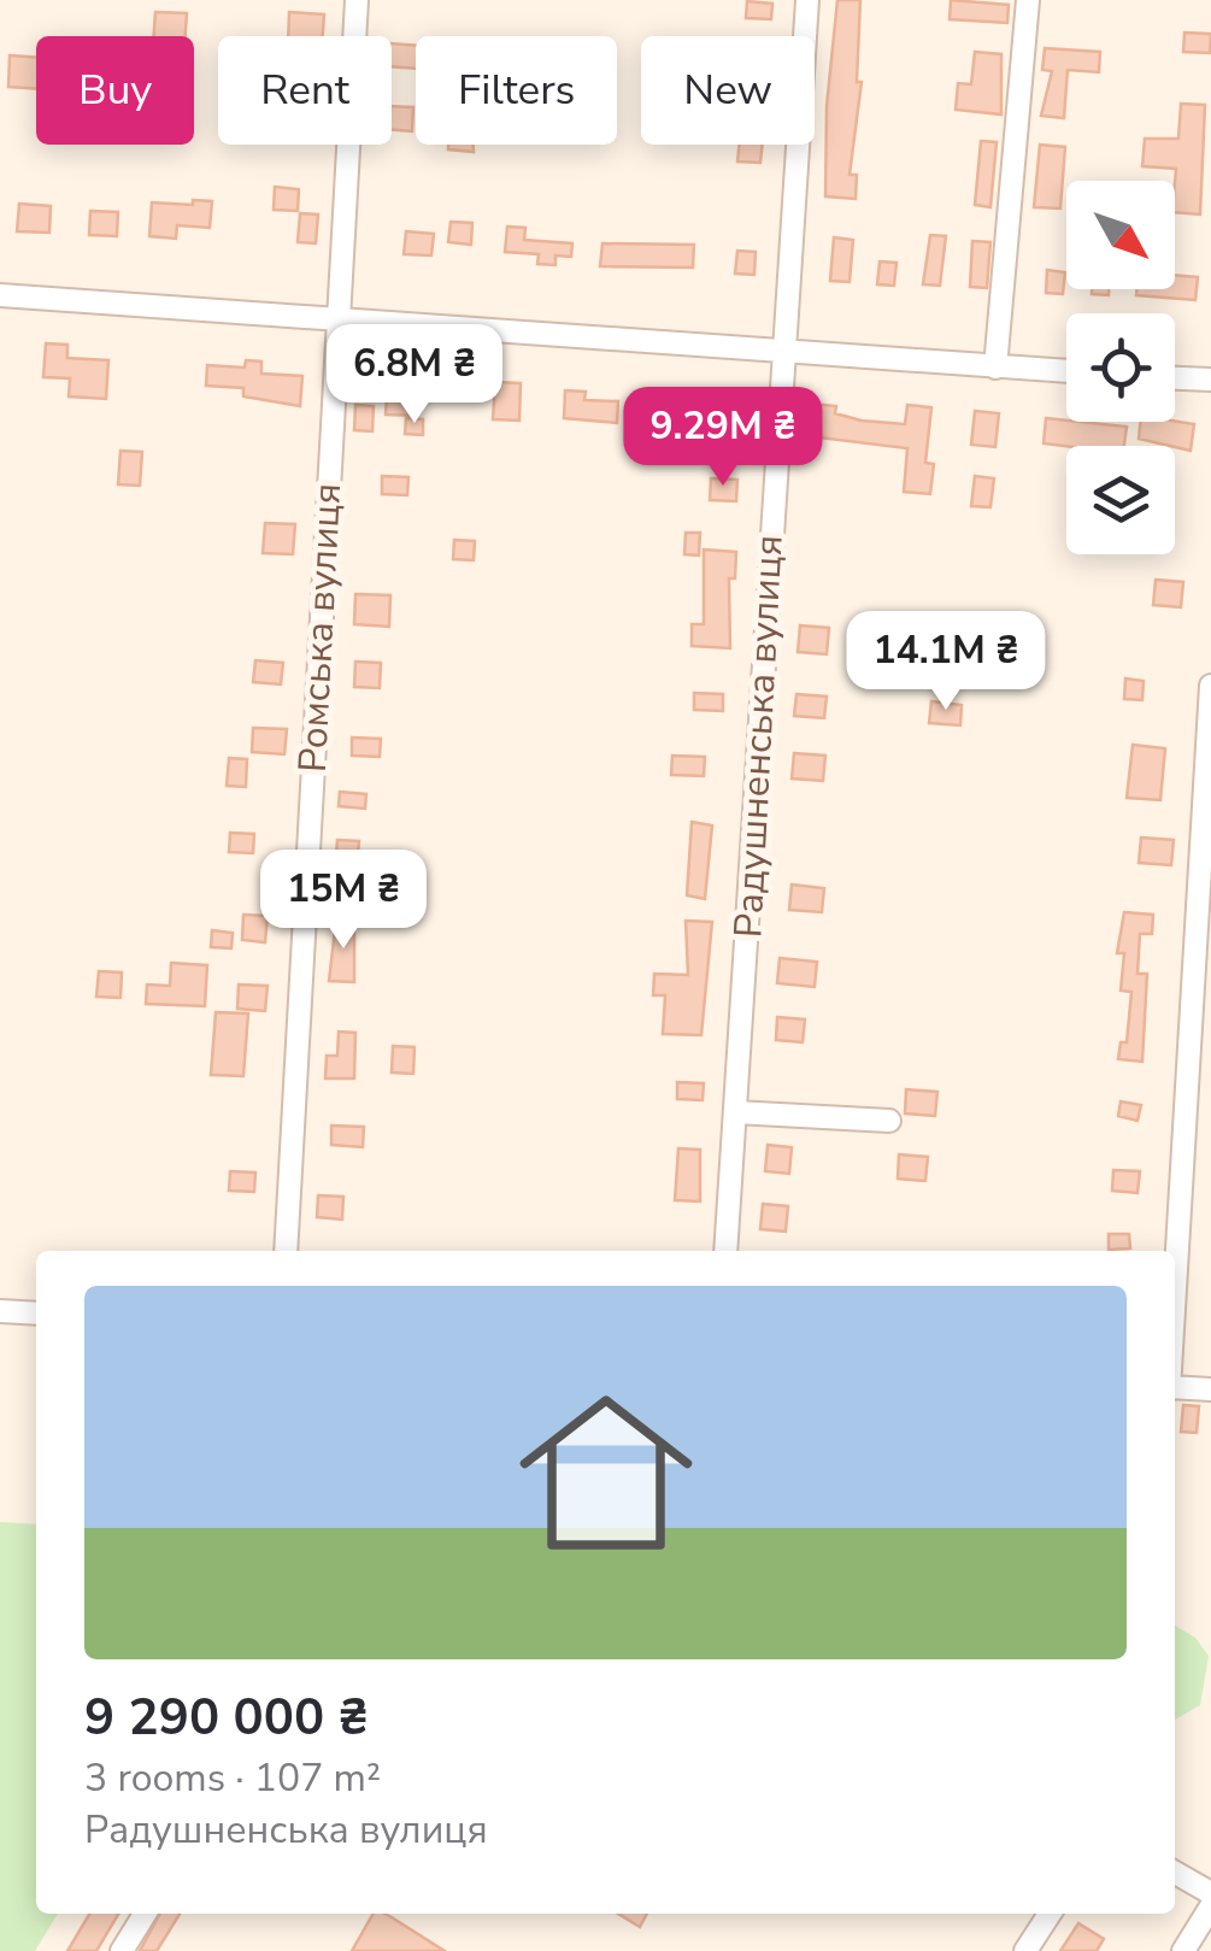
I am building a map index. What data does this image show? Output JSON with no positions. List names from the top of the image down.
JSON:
{
  "streets": {
    "street": ["Ромська вулиця", "Радушненська вулиця"]
  },
  "north": "bottom right",
  "page": {
    "chip": [
      "Buy",
      "Rent",
      "Filters",
      "New"
    ],
    "price": [
      "6.8M ₴",
      "9.29M ₴",
      "14.1M ₴",
      "15M ₴"
    ],
    "list": [
      {
        "name": "9 290 000 ₴",
        "note": "3 rooms · 107 m² · Радушненська вулиця"
      }
    ]
  }
}
